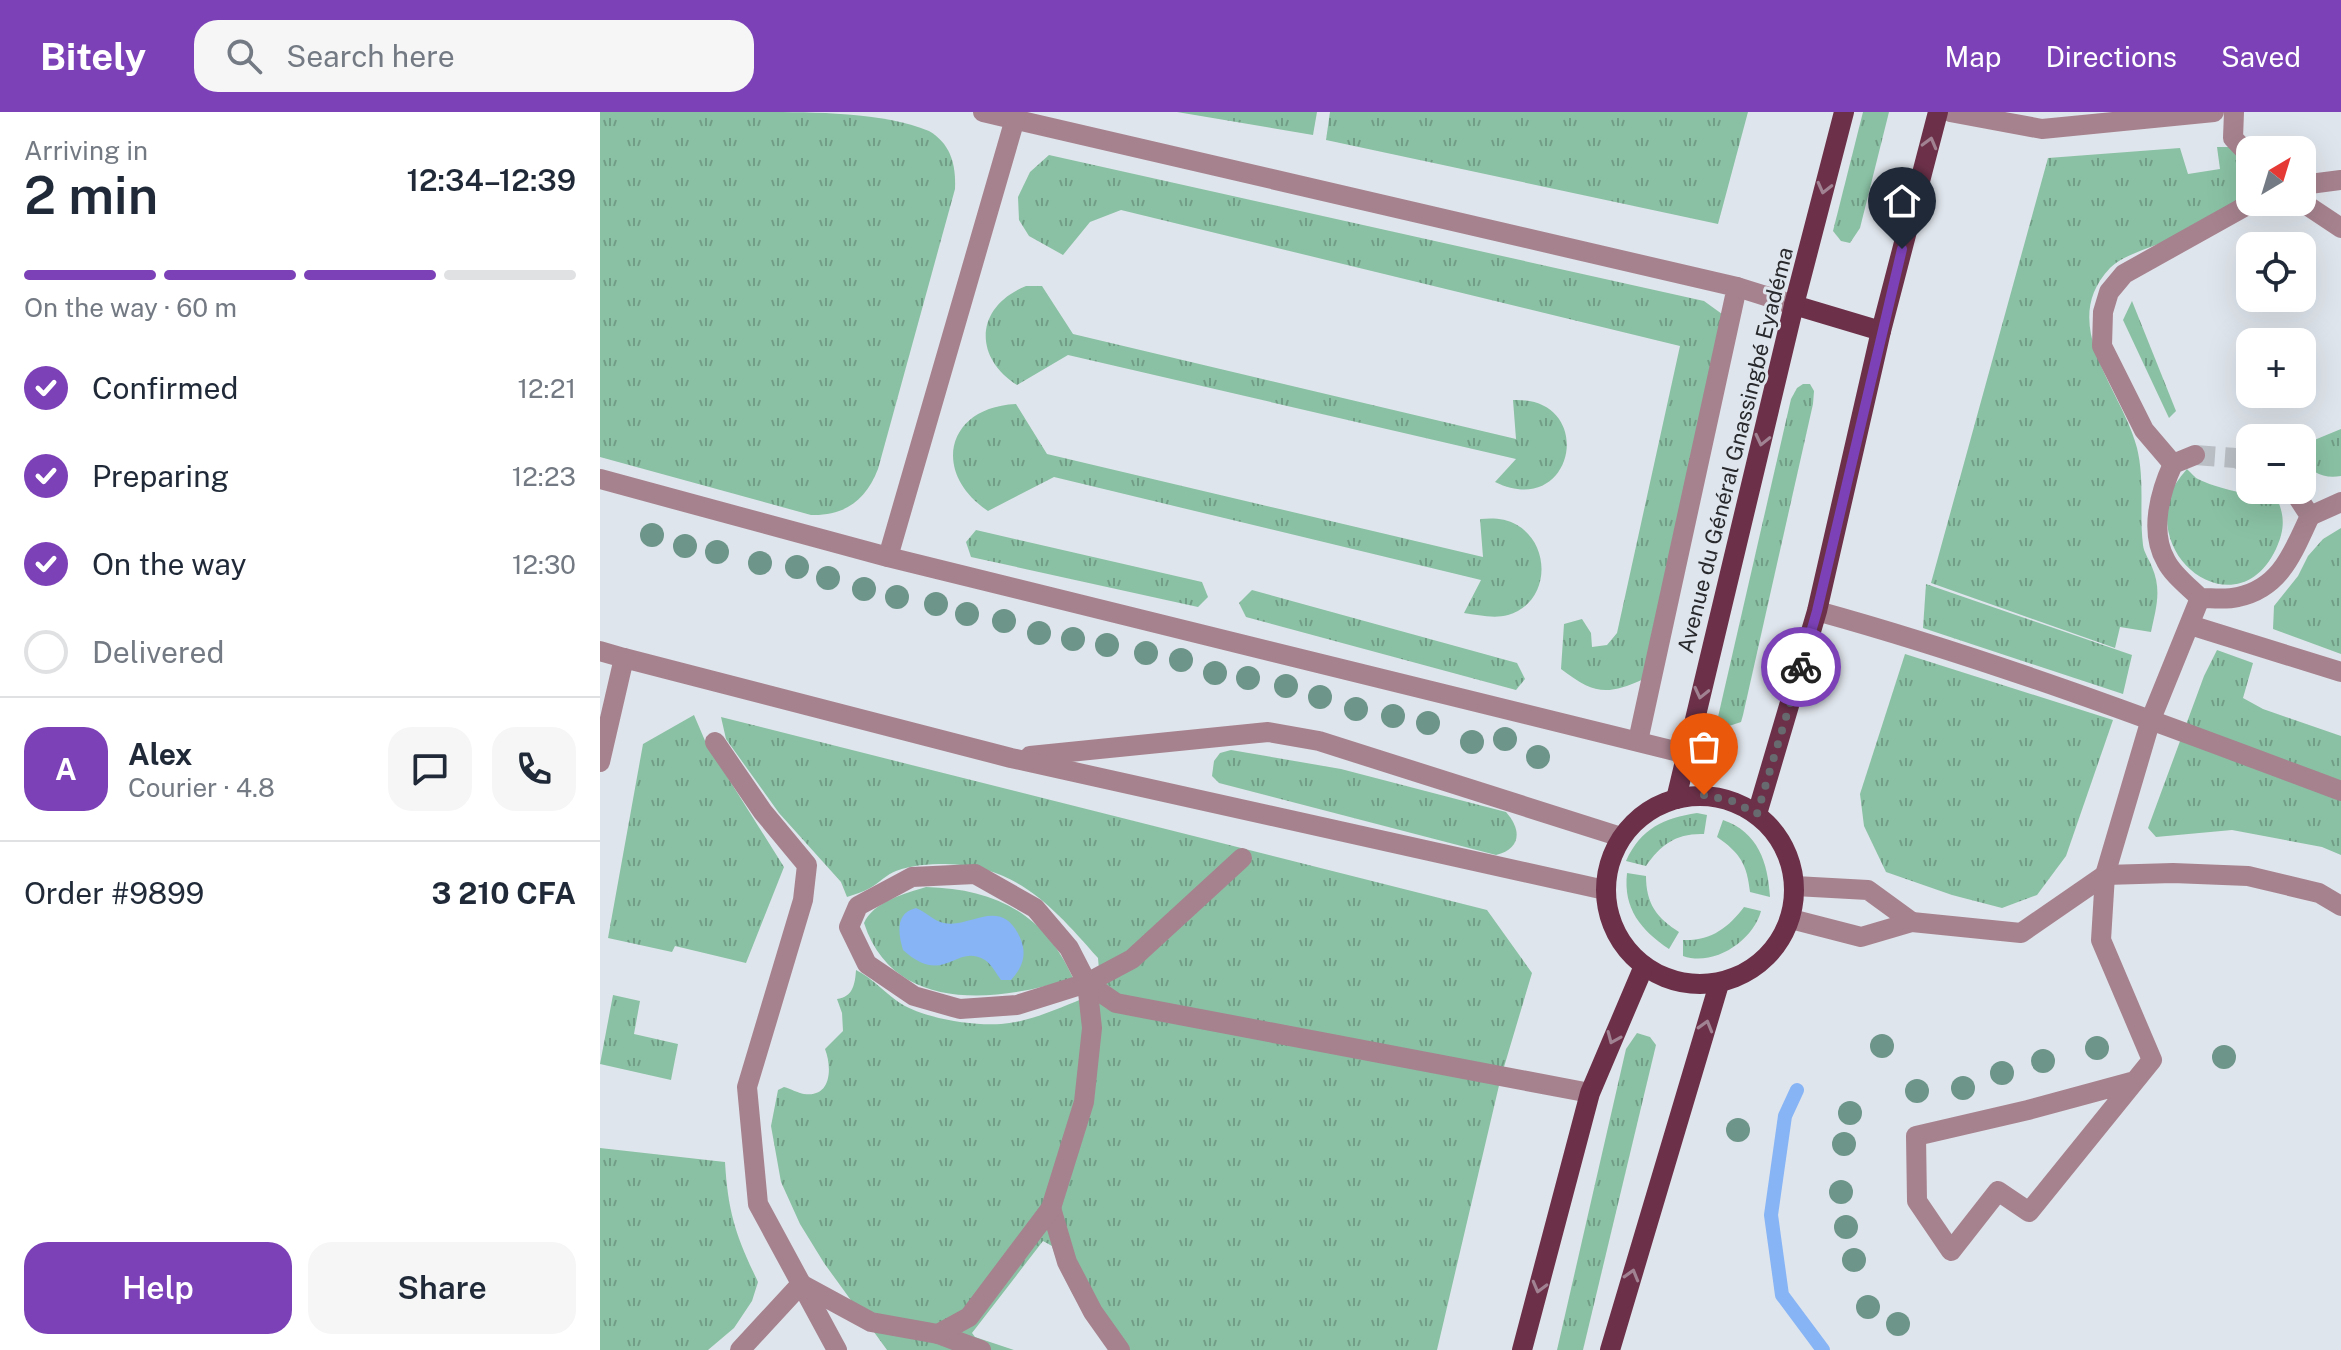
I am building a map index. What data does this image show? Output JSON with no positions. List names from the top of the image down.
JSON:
{
  "streets": {
    "main road": ["Avenue du Général Gnassingbé Eyadéma"]
  },
  "north": "top right",
  "page": {
    "header": "Bitely",
    "search": "Search here",
    "nav": ["Map", "Directions", "Saved"],
    "heading": ["2 min", "Arriving in", "12:34–12:39"],
    "panel": [
      "Alex",
      "Courier · 4.8",
      "Order #9899",
      "3 210 CFA"
    ],
    "map_buttons": ["+", "−"],
    "bar": "On the way · 60 m",
    "list": [
      ["Confirmed", "12:21"],
      ["Preparing", "12:23"],
      ["On the way", "12:30"],
      "Delivered"
    ],
    "round": "A",
    "buttons": ["Help", "Share"]
  }
}
